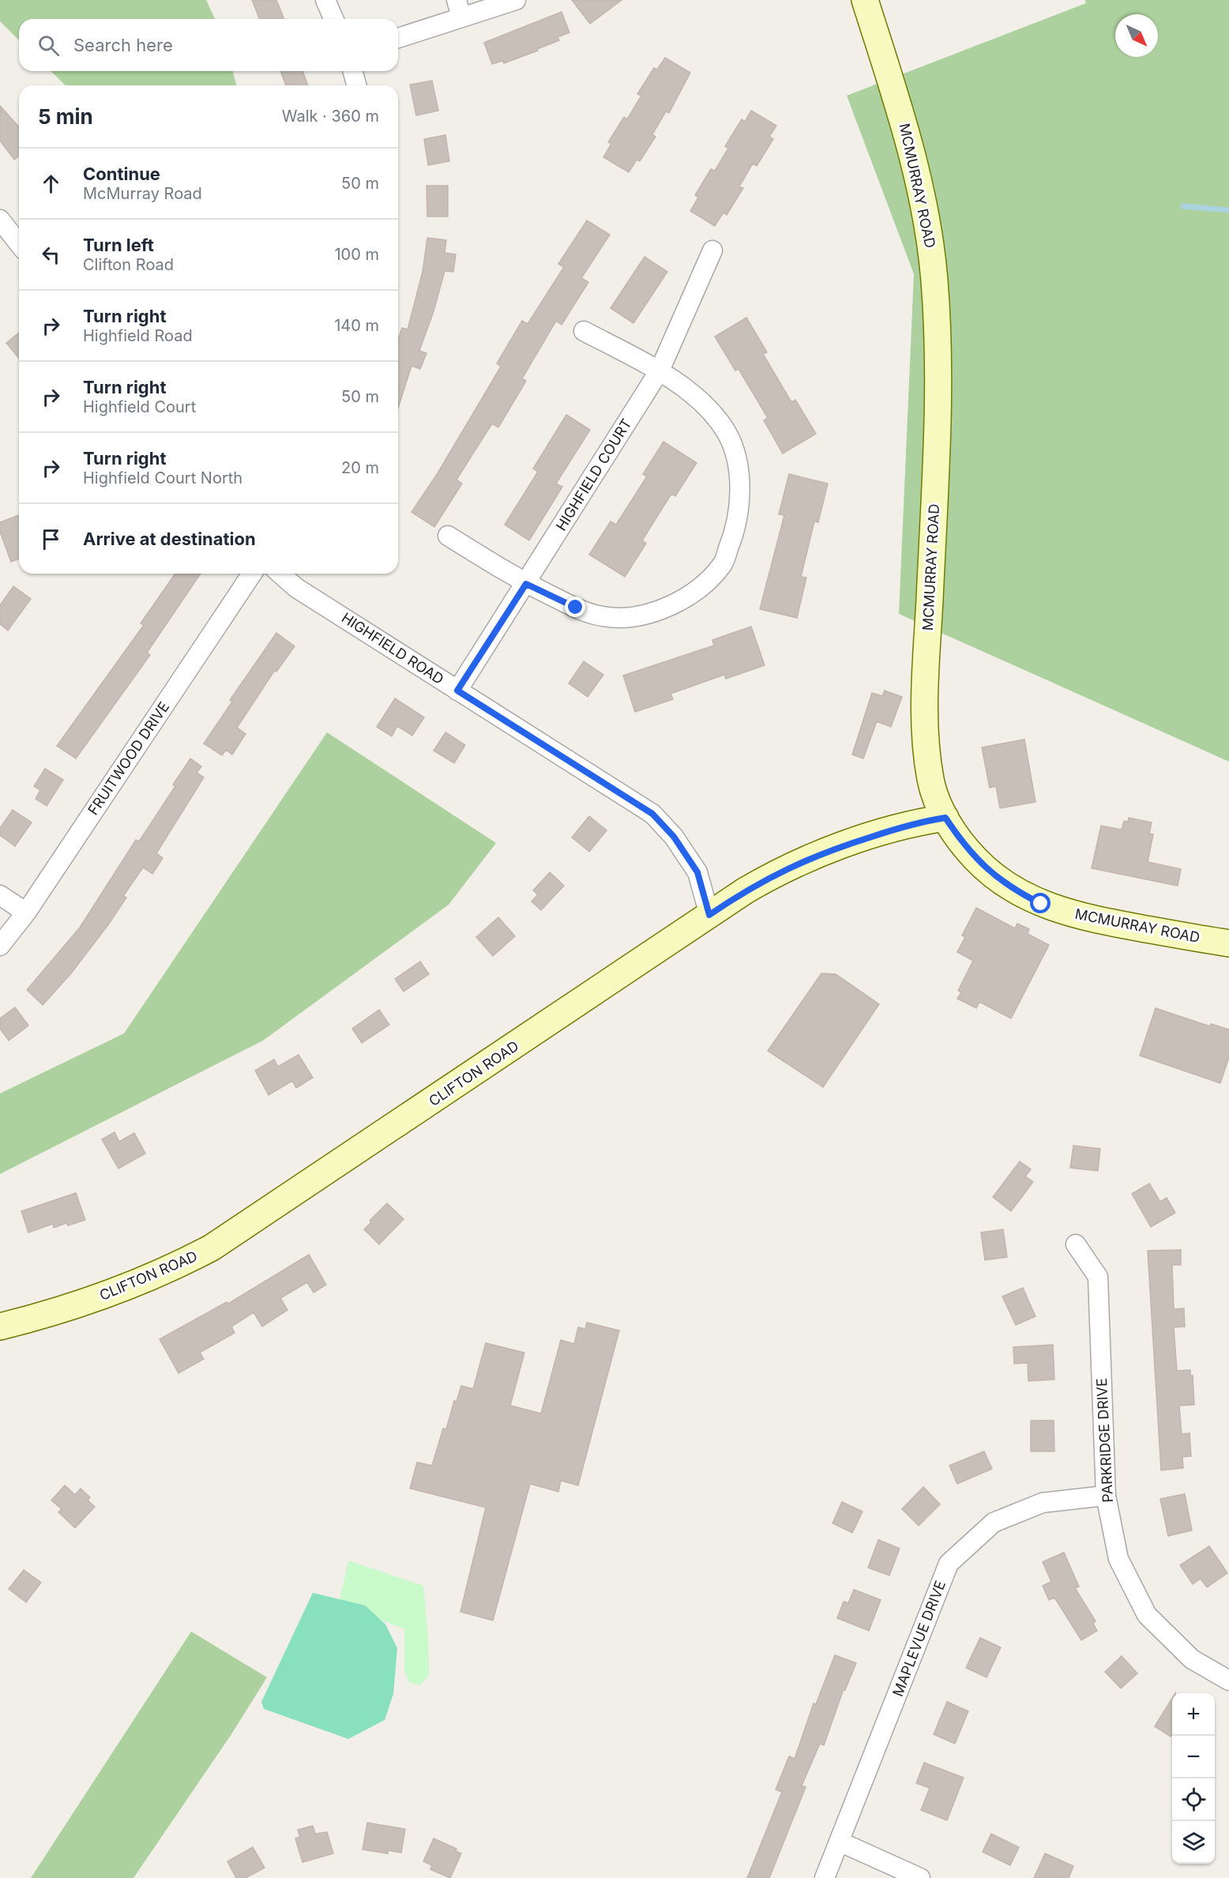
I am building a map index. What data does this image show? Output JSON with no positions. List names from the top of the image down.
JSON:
{
  "streets": {
    "main road": ["MCMURRAY ROAD", "CLIFTON ROAD"],
    "street": [
      "HIGHFIELD COURT",
      "HIGHFIELD ROAD",
      "FRUITWOOD DRIVE",
      "PARKRIDGE DRIVE",
      "MAPLEVUE DRIVE"
    ]
  },
  "crossings": [
    ["MCMURRAY ROAD", "CLIFTON ROAD"],
    ["HIGHFIELD COURT", "HIGHFIELD ROAD"],
    ["HIGHFIELD ROAD", "CLIFTON ROAD"],
    ["PARKRIDGE DRIVE", "MAPLEVUE DRIVE"]
  ],
  "north": "bottom right",
  "page": {
    "search": "Search here",
    "heading": ["5 min", "Walk · 360 m"],
    "list": [
      ["Continue", "McMurray Road", "50 m"],
      ["Turn left", "Clifton Road", "100 m"],
      ["Turn right", "Highfield Road", "140 m"],
      ["Turn right", "Highfield Court", "50 m"],
      ["Turn right", "Highfield Court North", "20 m"],
      "Arrive at destination"
    ],
    "map_buttons": ["+", "−"]
  }
}
